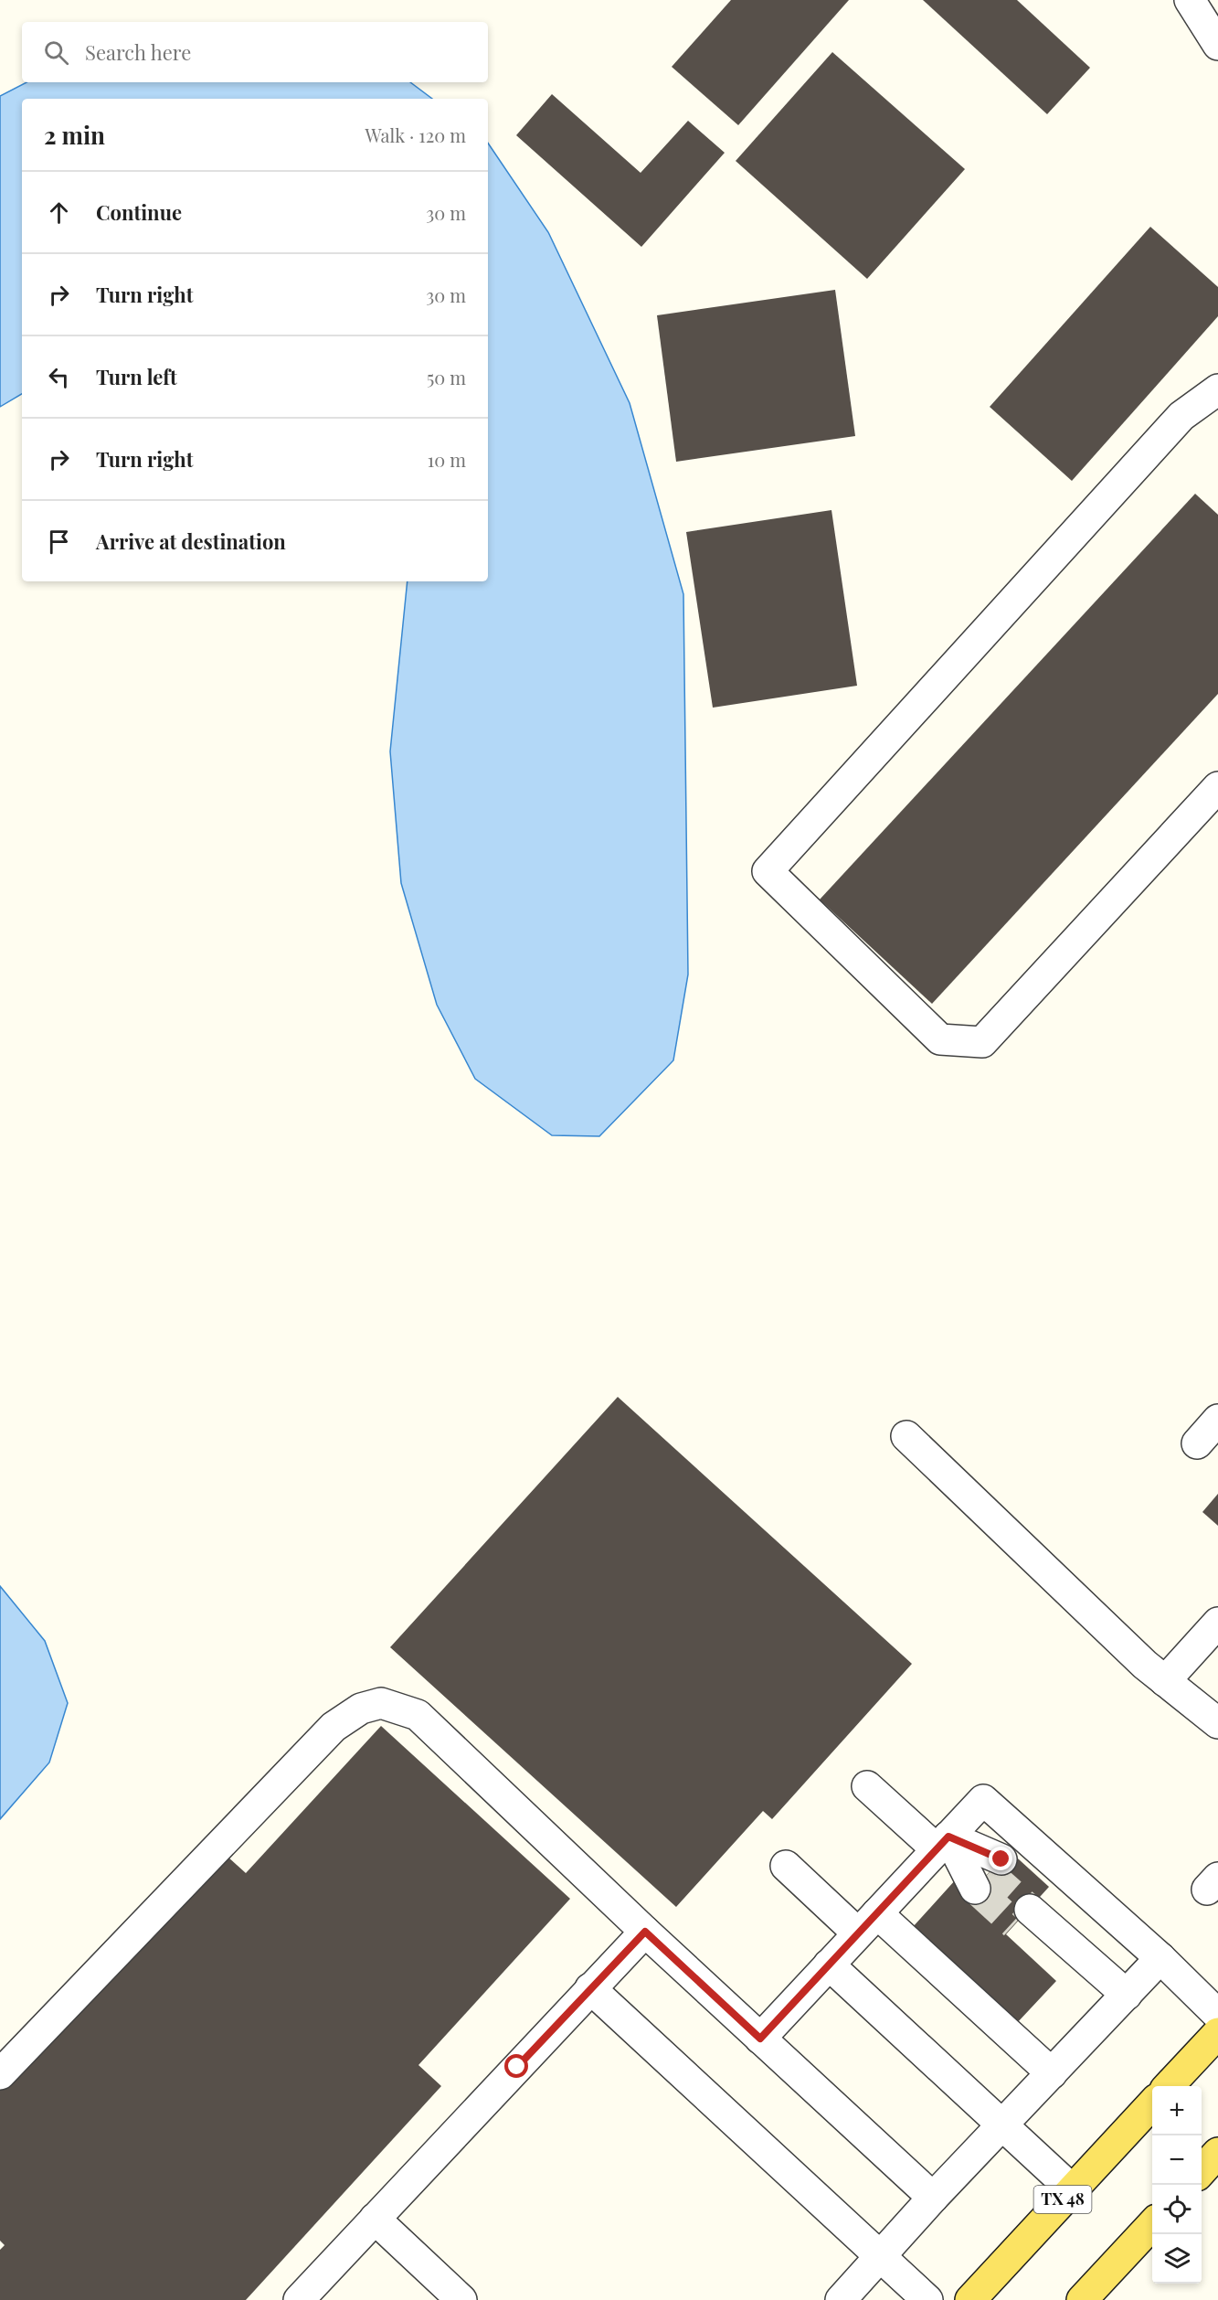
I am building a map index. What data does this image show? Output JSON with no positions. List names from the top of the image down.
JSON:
{
  "streets": {
    "main road": ["TX 48"]
  },
  "page": {
    "search": "Search here",
    "heading": ["2 min", "Walk · 120 m"],
    "list": [
      ["Continue", "30 m"],
      ["Turn right", "30 m"],
      ["Turn left", "50 m"],
      ["Turn right", "10 m"],
      "Arrive at destination"
    ],
    "map_buttons": ["+", "−"]
  }
}
